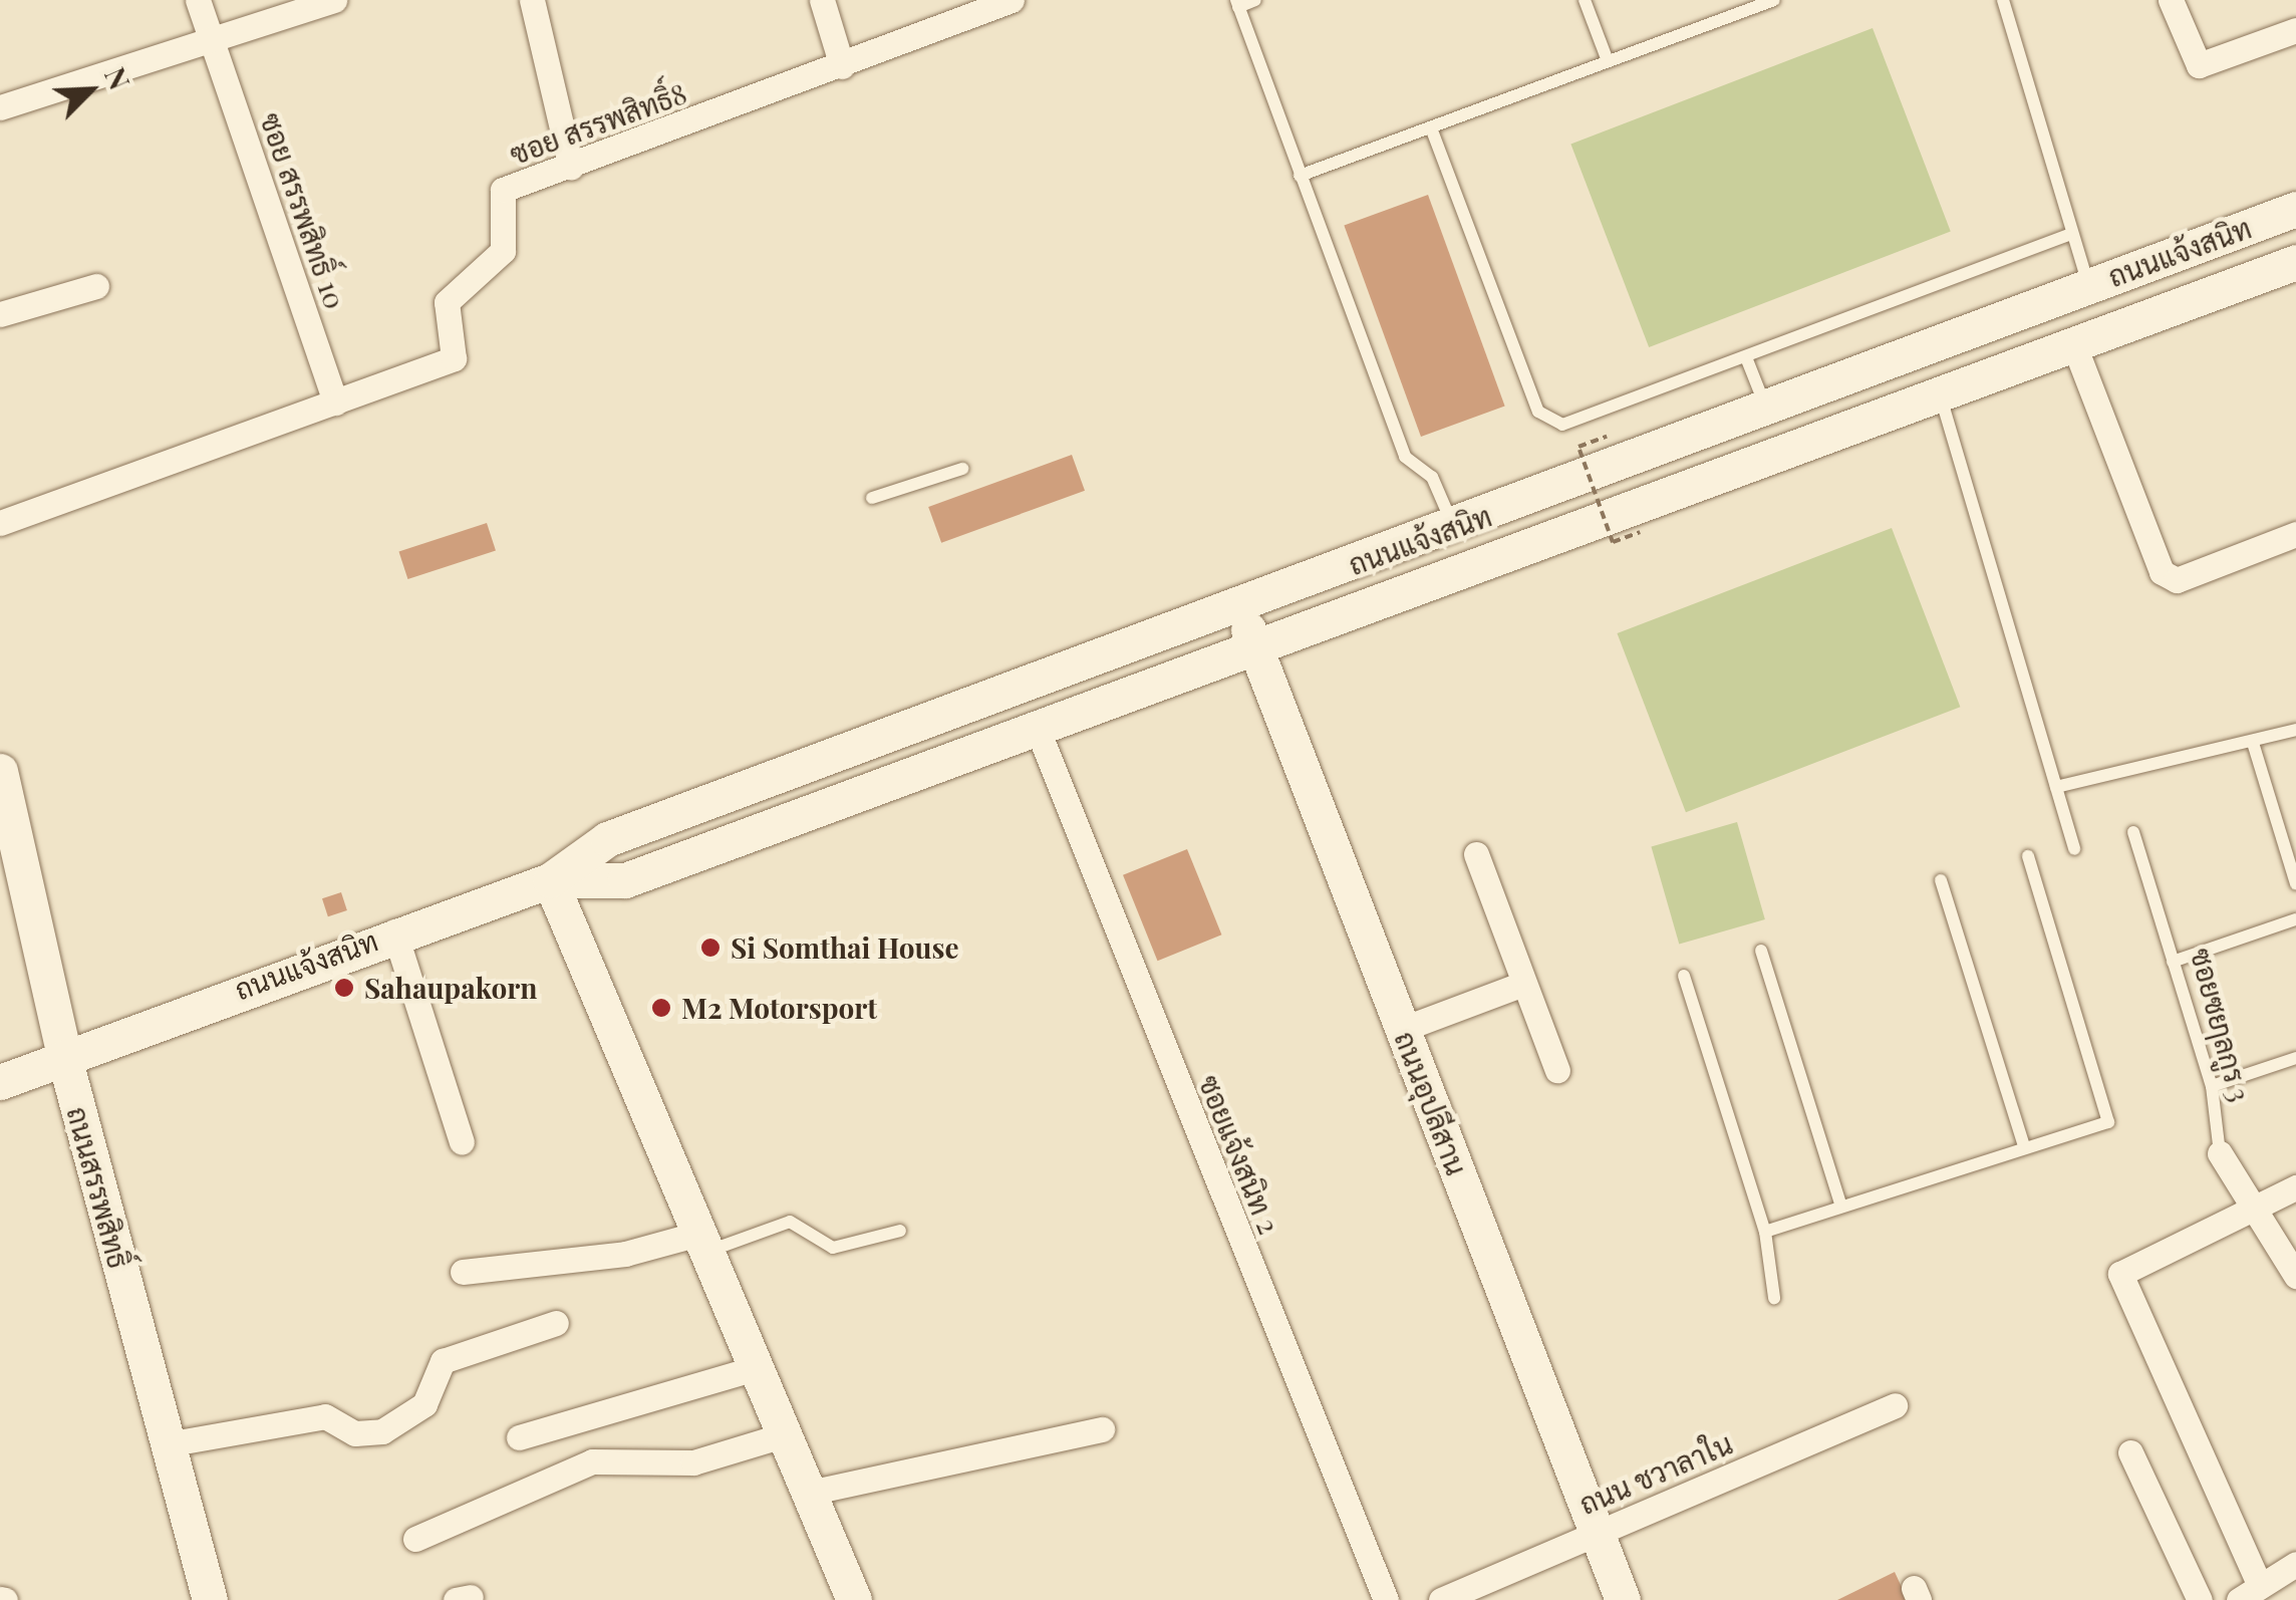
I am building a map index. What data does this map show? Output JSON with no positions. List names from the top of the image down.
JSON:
{
  "streets": {
    "main road": ["ถนนแจ้งสนิท", "ถนนอุปลีสาน", "ถนนสรรพสิทธิ์"],
    "street": [
      "ซอย สรรพสิทธิ์8",
      "ซอย สรรพสิทธิ์ 10",
      "ซอยซยๅลกูร 3",
      "ซอยแจ้งสนิท 2",
      "ถนน ชวาลาใน"
    ]
  },
  "crossings": [
    ["ซอย สรรพสิทธิ์8", "ซอย สรรพสิทธิ์ 10"],
    ["ถนนแจ้งสนิท", "ถนนอุปลีสาน"],
    ["ถนนแจ้งสนิท", "ซอยแจ้งสนิท 2"],
    ["ถนนแจ้งสนิท", "ถนนสรรพสิทธิ์"],
    ["ถนนอุปลีสาน", "ถนน ชวาลาใน"]
  ],
  "places": ["Si Somthai House", "Sahaupakorn", "M2 Motorsport"],
  "north": "top right"
}
